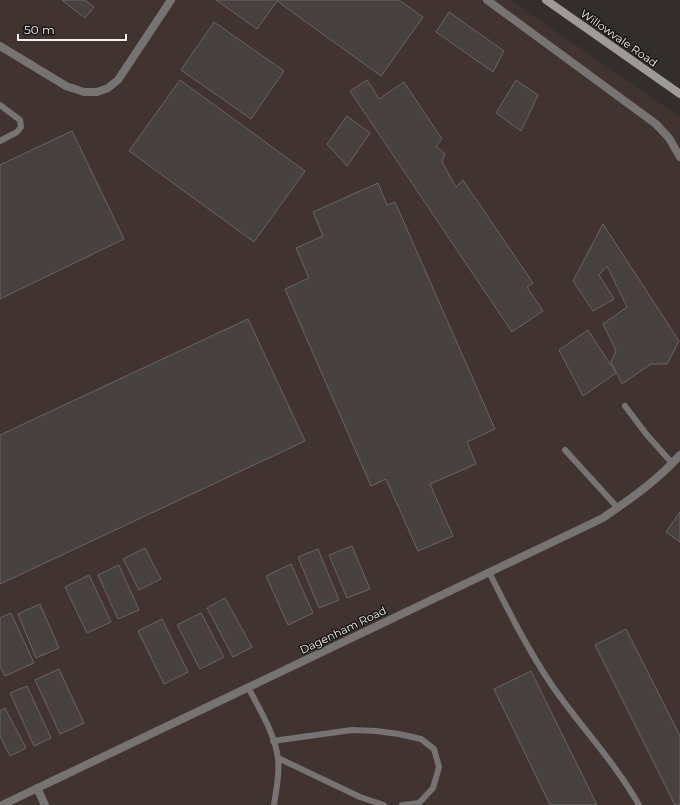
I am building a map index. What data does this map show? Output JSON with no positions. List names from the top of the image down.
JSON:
{
  "streets": {
    "main road": ["Willowvale Road"],
    "street": ["Dagenham Road"]
  },
  "scale_bar": "50 m"
}
